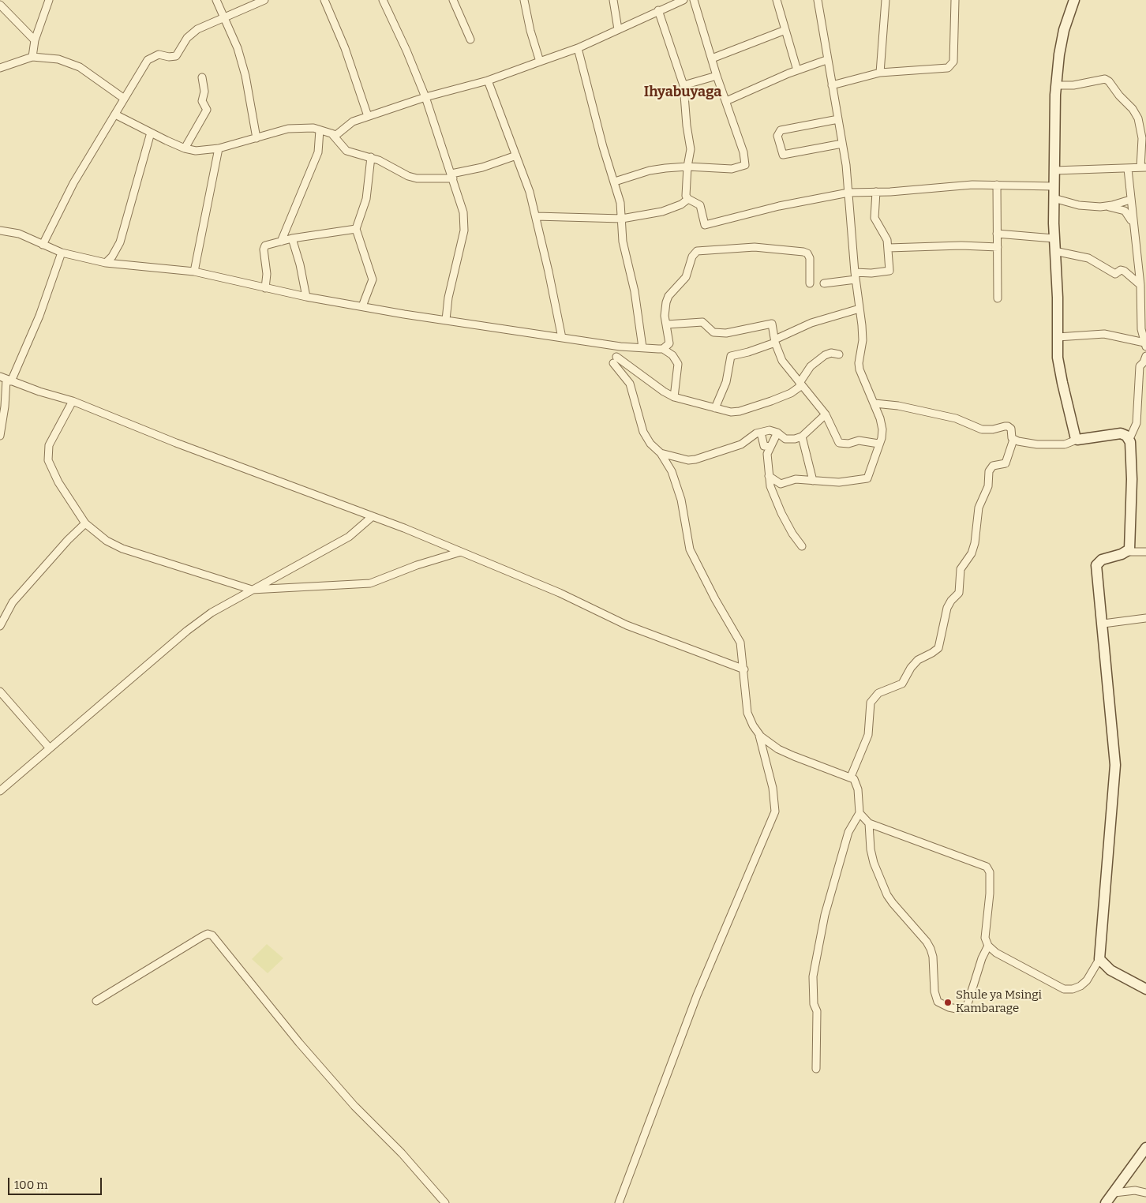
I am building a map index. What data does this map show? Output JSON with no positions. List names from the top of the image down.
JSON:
{
  "districts": ["Ihyabuyaga"],
  "places": ["Shule ya Msingi Kambarage"],
  "scale_bar": "100 m"
}
